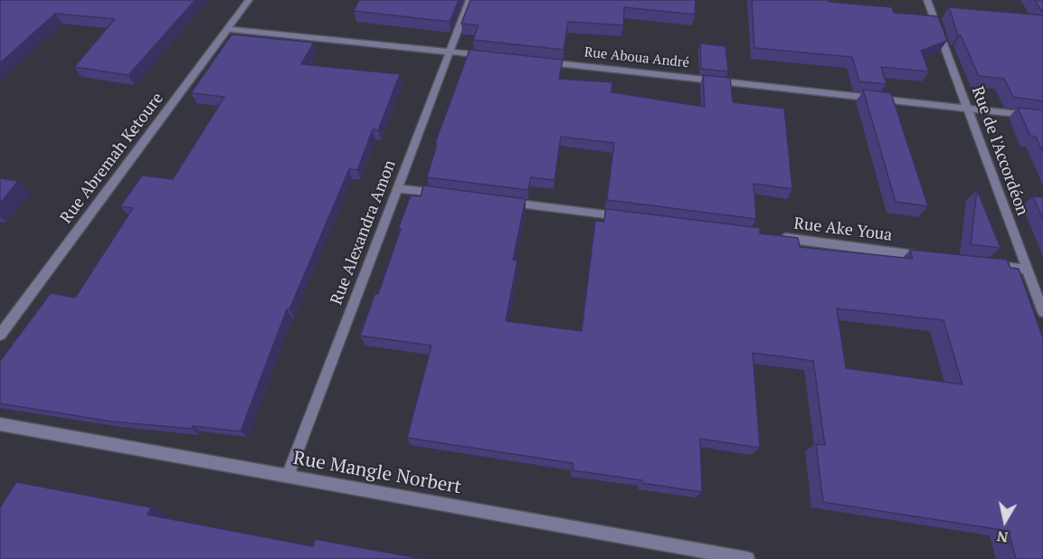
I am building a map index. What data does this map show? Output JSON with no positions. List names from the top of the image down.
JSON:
{
  "streets": {
    "street": [
      "Rue Aboua André",
      "Rue de l'Accordéon",
      "Rue Abremah Ketoure",
      "Rue Ake Youa",
      "Rue Alexandra Amon",
      "Rue Mangle Norbert"
    ]
  },
  "crossings": [
    ["Rue Aboua André", "Rue de l'Accordéon"],
    ["Rue Alexandra Amon", "Rue Mangle Norbert"]
  ],
  "north": "bottom"
}
